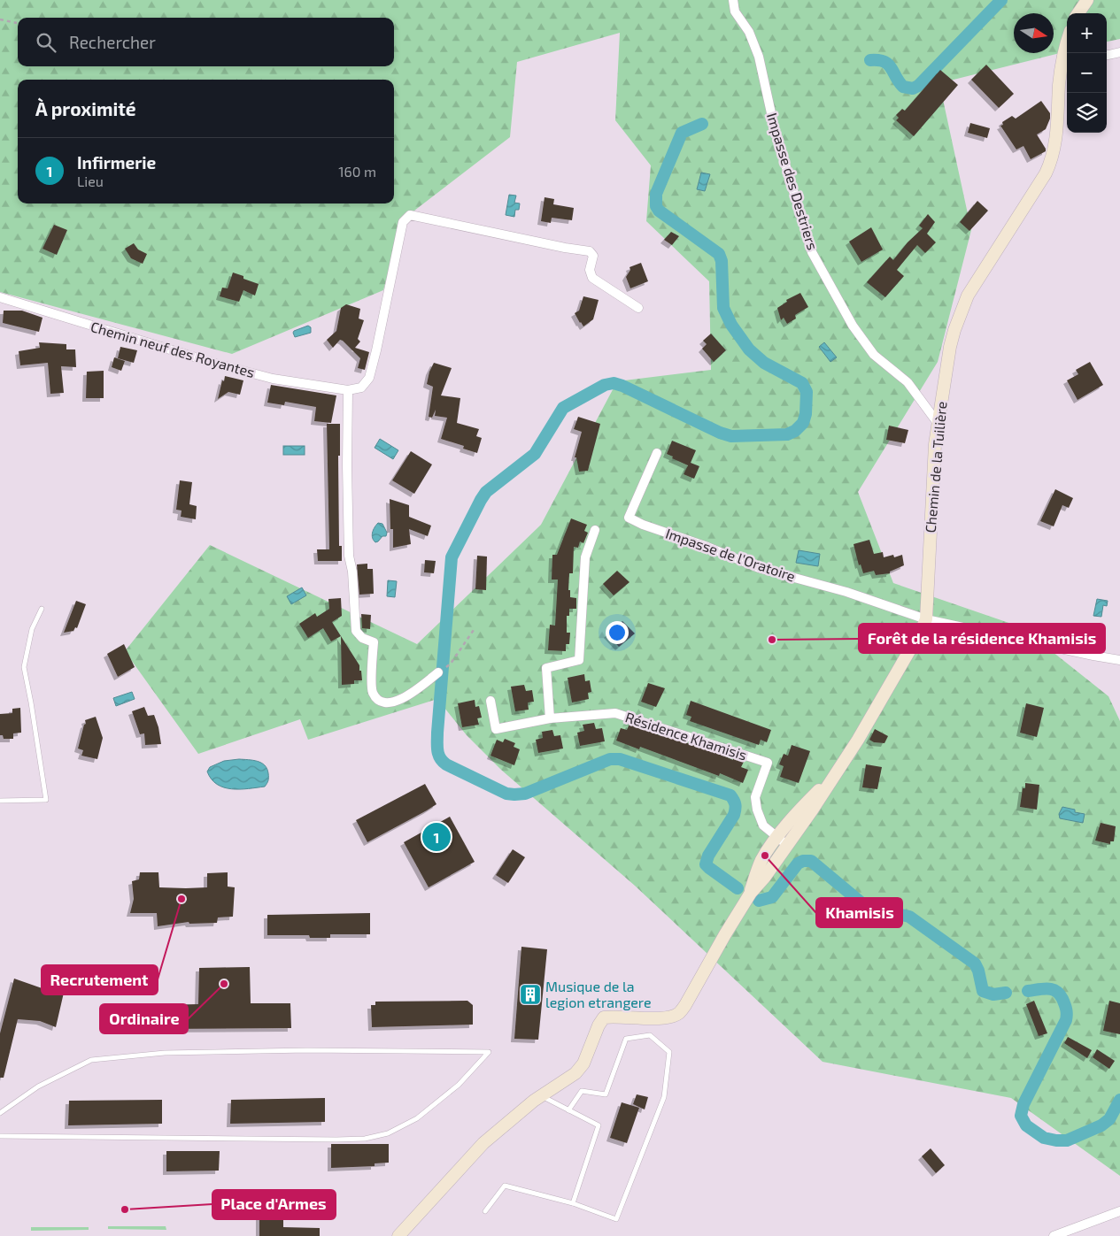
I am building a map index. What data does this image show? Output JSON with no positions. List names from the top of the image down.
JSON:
{
  "streets": {
    "street": [
      "Impasse des Destriers",
      "Chemin neuf des Royantes",
      "Chemin de la Tuilière",
      "Impasse de l'Oratoire",
      "Résidence Khamisis"
    ]
  },
  "crossings": [
    ["Impasse des Destriers", "Chemin de la Tuilière"],
    ["Chemin de la Tuilière", "Impasse de l'Oratoire"],
    ["Chemin de la Tuilière", "Résidence Khamisis"]
  ],
  "places": {
    "other": [
      "Forêt de la résidence Khamisis",
      "Khamisis",
      "Recrutement",
      "Ordinaire",
      "Place d'Armes"
    ],
    "building": ["Musique de la legion etrangere"]
  },
  "north": "right",
  "page": {
    "map_buttons": ["+", "−"],
    "search": "Rechercher",
    "heading": "À proximité",
    "list": [
      {
        "mark": "1",
        "name": "Infirmerie",
        "note": "Lieu",
        "value": "160 m"
      }
    ],
    "pins": "1"
  }
}
